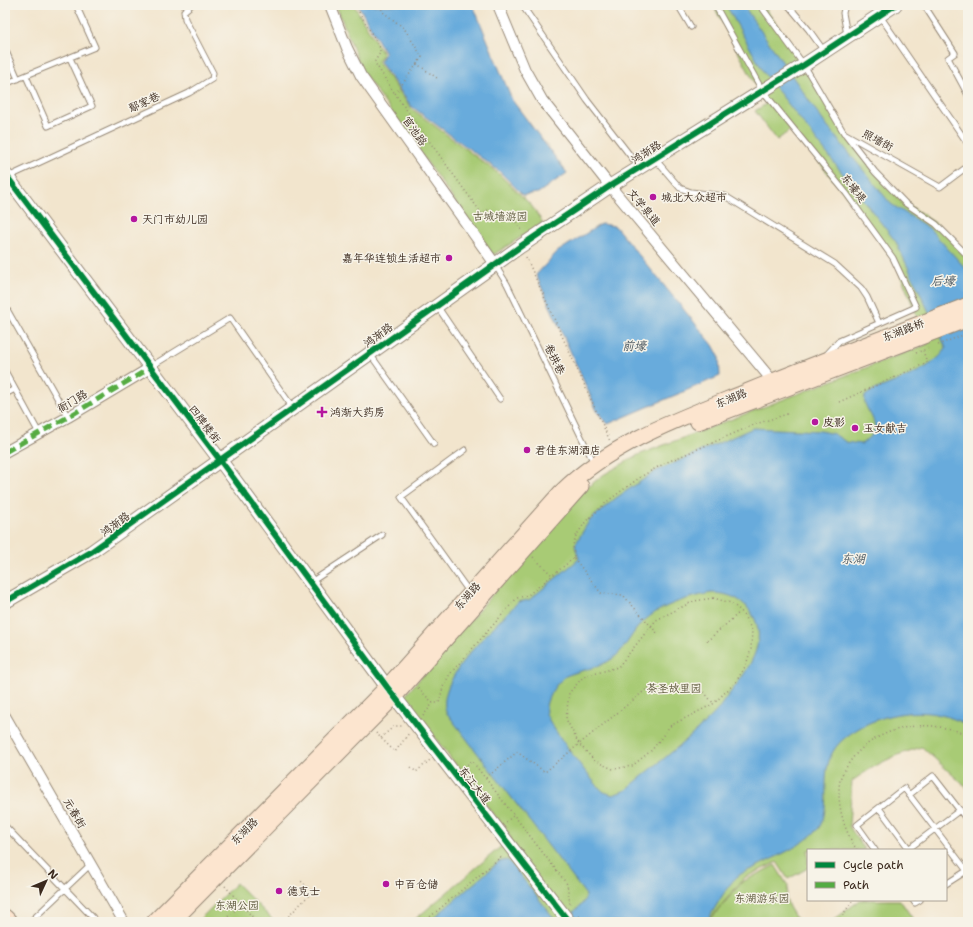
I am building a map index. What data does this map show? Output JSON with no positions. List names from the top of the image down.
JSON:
{
  "streets": {
    "main road": ["东湖路桥", "东湖路"],
    "street": [
      "官池路",
      "鸿渐路",
      "文学泉道",
      "衙门路",
      "四牌楼街",
      "东江大道",
      "元春街"
    ],
    "lane": [
      "鄢家巷",
      "照墙街",
      "东壕堤",
      "卷拱巷"
    ]
  },
  "crossings": [
    ["鄢家巷", "四牌楼街"],
    ["官池路", "鸿渐路"],
    ["官池路", "卷拱巷"],
    ["鸿渐路", "东壕堤"],
    ["鸿渐路", "文学泉道"],
    ["鸿渐路", "卷拱巷"],
    ["鸿渐路", "四牌楼街"],
    ["文学泉道", "东湖路"],
    ["东湖路桥", "东湖路"],
    ["卷拱巷", "东湖路"],
    ["东湖路", "四牌楼街"],
    ["东湖路", "东江大道"],
    ["衙门路", "四牌楼街"],
    ["四牌楼街", "东江大道"]
  ],
  "water": ["后壕", "前壕", "东湖"],
  "parks": [
    "古城墙游园",
    "茶圣故里园",
    "东湖游乐园",
    "东湖公园"
  ],
  "places": {
    "other": [
      "城北大众超市",
      "天门市幼儿园",
      "嘉年华连锁生活超市",
      "皮影",
      "玉女献吉",
      "君佳东湖酒店",
      "中百仓储",
      "德克士"
    ],
    "health": ["鸿渐大药房"]
  },
  "legend": ["Cycle path", "Path"],
  "north": "top right"
}
